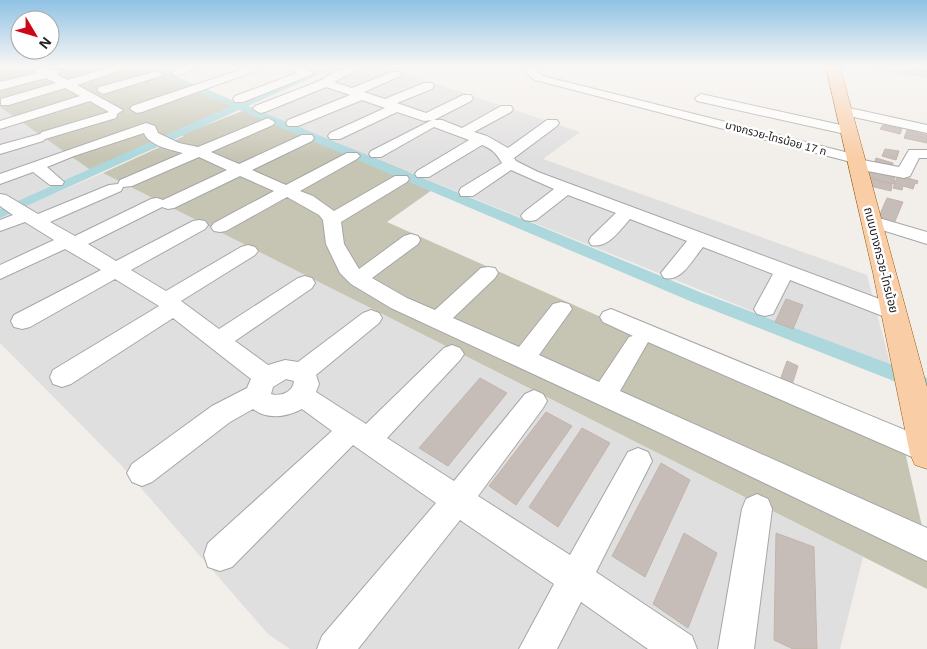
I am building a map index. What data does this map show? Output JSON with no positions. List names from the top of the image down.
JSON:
{
  "streets": {
    "main road": ["ถนนบางกรวย-ไทรน้อย"],
    "street": ["บางกรวย-ไทรน้อย 17 ก"]
  },
  "crossings": [
    ["บางกรวย-ไทรน้อย 17 ก", "ถนนบางกรวย-ไทรน้อย"]
  ],
  "north": "bottom right"
}
